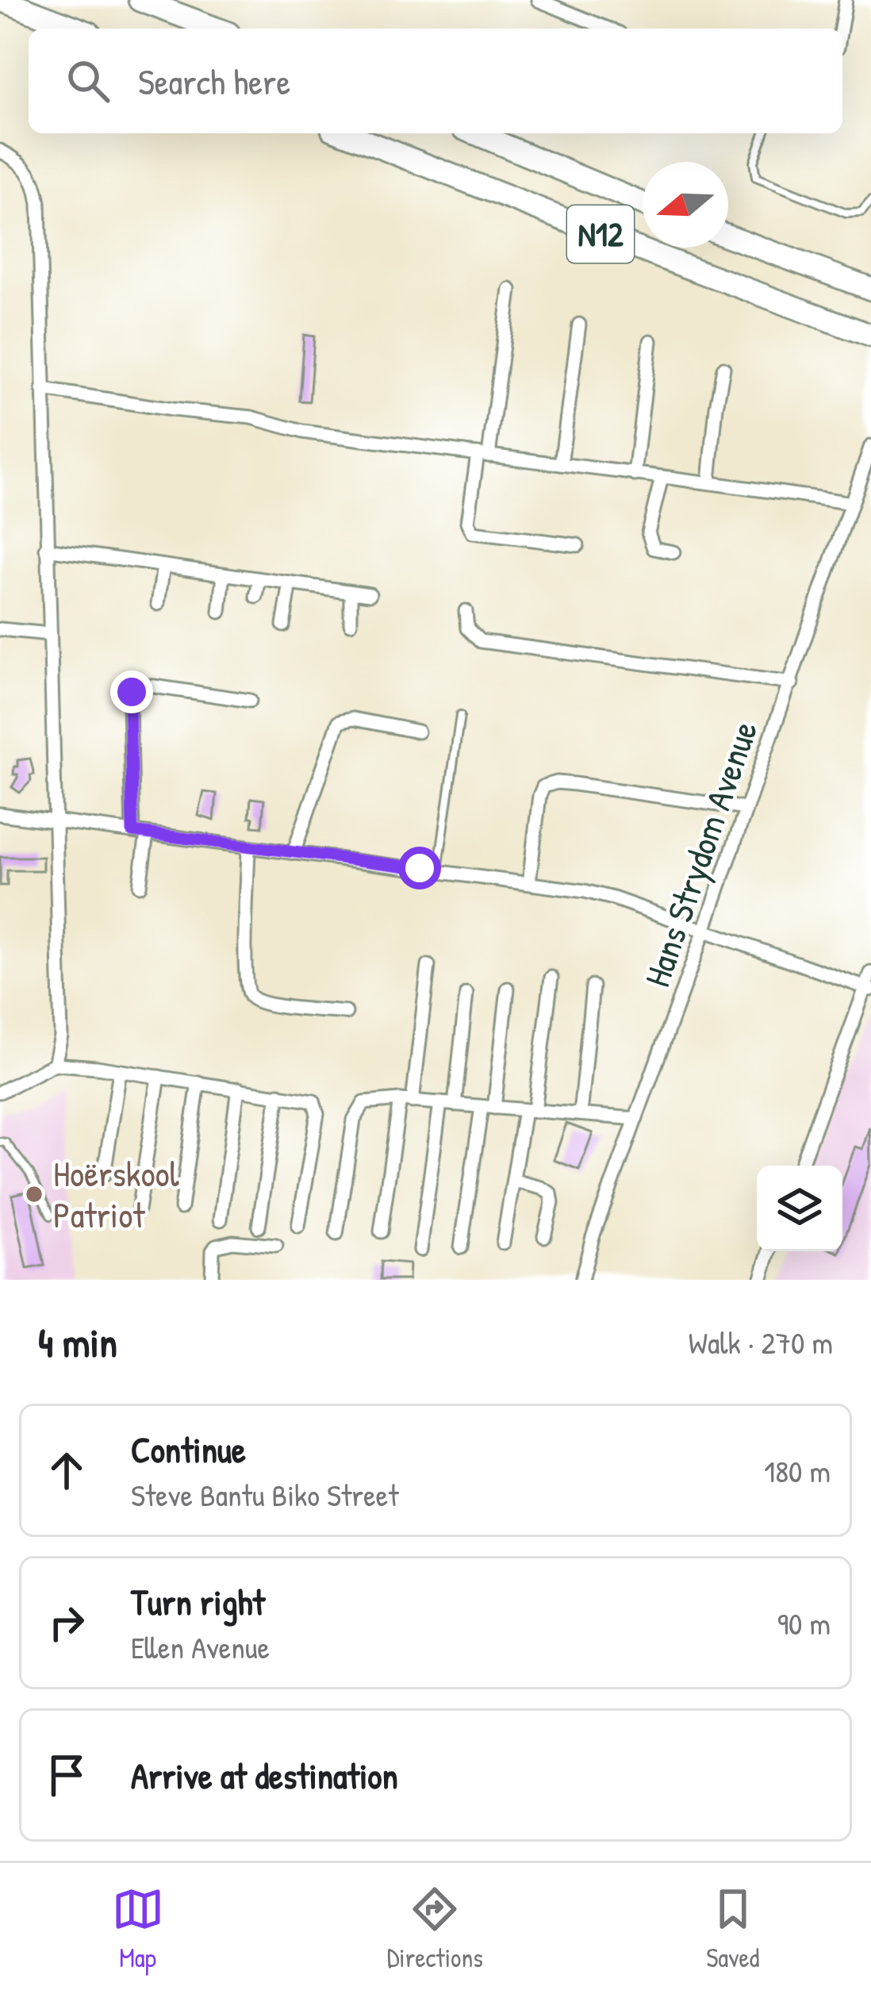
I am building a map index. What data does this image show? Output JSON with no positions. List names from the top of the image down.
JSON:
{
  "streets": {
    "highway": ["N12"],
    "street": ["Hans Strydom Avenue"]
  },
  "places": ["Hoërskool Patriot"],
  "north": "left",
  "page": {
    "search": "Search here",
    "heading": ["4 min", "Walk · 270 m"],
    "list": [
      ["Continue", "Steve Bantu Biko Street", "180 m"],
      ["Turn right", "Ellen Avenue", "90 m"],
      "Arrive at destination"
    ],
    "nav": ["Map", "Directions", "Saved"]
  }
}
